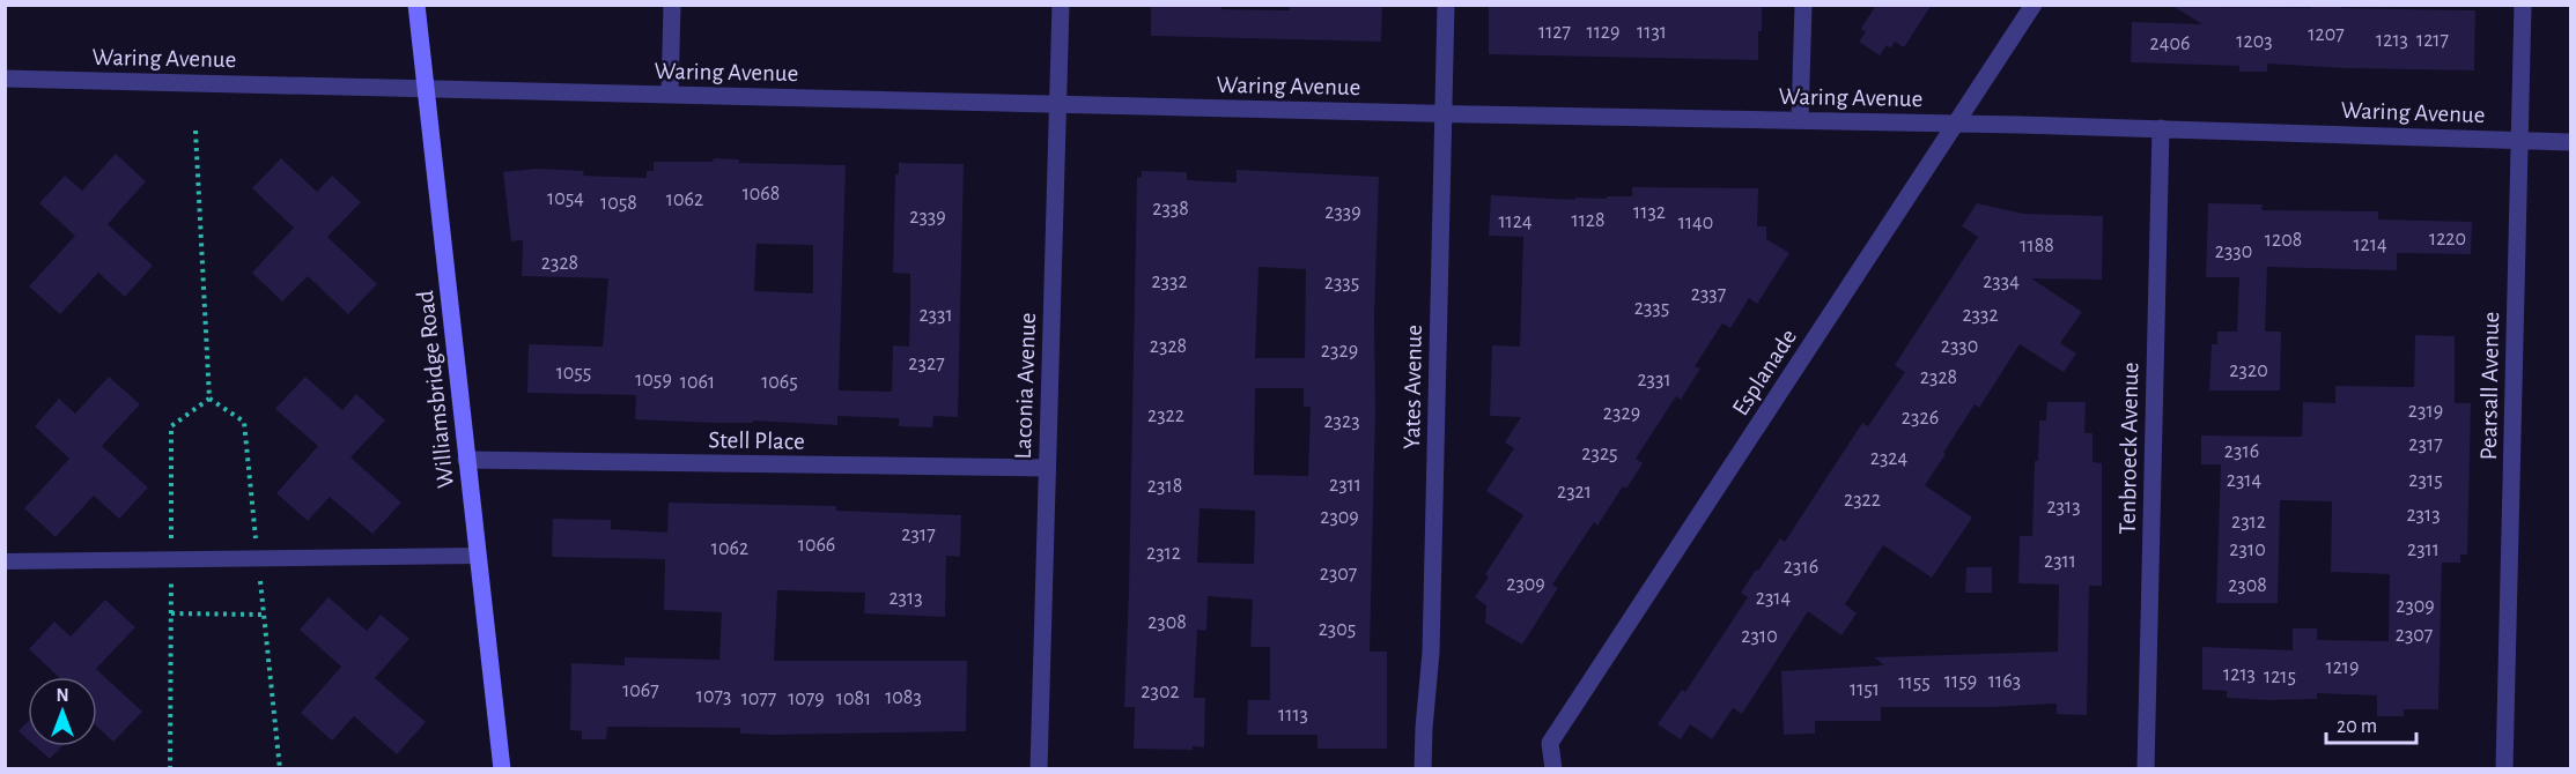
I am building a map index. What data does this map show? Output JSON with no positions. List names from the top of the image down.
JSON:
{
  "streets": {
    "main road": ["Williamsbridge Road"],
    "street": [
      "Waring Avenue",
      "Esplanade",
      "Laconia Avenue",
      "Pearsall Avenue",
      "Yates Avenue",
      "Stell Place",
      "Tenbroeck Avenue"
    ]
  },
  "crossings": [
    ["Waring Avenue", "Esplanade"],
    ["Waring Avenue", "Laconia Avenue"],
    ["Waring Avenue", "Pearsall Avenue"],
    ["Waring Avenue", "Yates Avenue"],
    ["Waring Avenue", "Williamsbridge Road"],
    ["Waring Avenue", "Tenbroeck Avenue"],
    ["Laconia Avenue", "Stell Place"],
    ["Williamsbridge Road", "Stell Place"]
  ],
  "house_numbers": [
    "1127",
    "1129",
    "1131",
    "1207",
    "1213",
    "1217",
    "1203",
    "2406",
    "1068",
    "1054",
    "1062",
    "1058",
    "2338",
    "2339",
    "1132",
    "2339",
    "1128",
    "1124",
    "1140",
    "1220",
    "1208",
    "1214",
    "1188",
    "2330",
    "2328",
    "2332",
    "2334",
    "2335",
    "2337",
    "2335",
    "2331",
    "2332",
    "2328",
    "2330",
    "2329",
    "2327",
    "2320",
    "1055",
    "2328",
    "1059",
    "2331",
    "1061",
    "1065",
    "2319",
    "2329",
    "2322",
    "2326",
    "2323",
    "2317",
    "2316",
    "2325",
    "2324",
    "2314",
    "2315",
    "2311",
    "2318",
    "2321",
    "2322",
    "2313",
    "2313",
    "2309",
    "2312",
    "2317",
    "1066",
    "1062",
    "2310",
    "2311",
    "2312",
    "2311",
    "2316",
    "2307",
    "2309",
    "2308",
    "2313",
    "2314",
    "2309",
    "2308",
    "2305",
    "2307",
    "2310",
    "1219",
    "1213",
    "1215",
    "1159",
    "1163",
    "1155",
    "1151",
    "1067",
    "2302",
    "1073",
    "1083",
    "1077",
    "1079",
    "1081",
    "1113"
  ],
  "scale_bar": "20 m",
  "north": "top"
}
